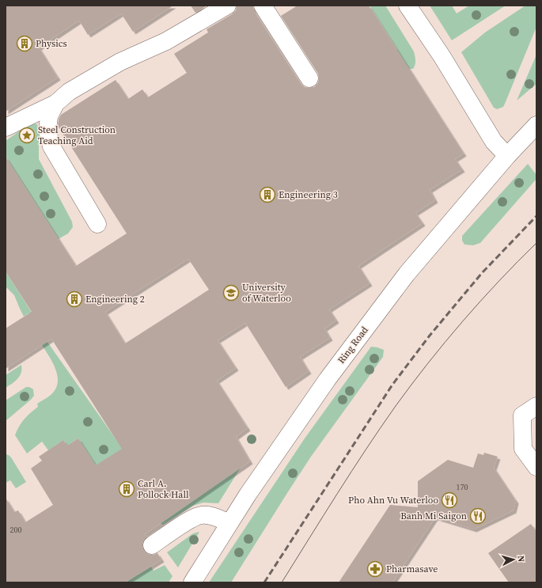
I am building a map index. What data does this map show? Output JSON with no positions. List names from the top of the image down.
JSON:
{
  "streets": {
    "street": ["Ring Road"]
  },
  "places": {
    "building": [
      "Physics",
      "Engineering 3",
      "Engineering 2",
      "Carl A. Pollock Hall"
    ],
    "place": ["Steel Construction Teaching Aid"],
    "school or university": ["University of Waterloo"],
    "restaurant": ["Pho Ahn Vu Waterloo", "Banh Mi Saigon"],
    "pharmacy": ["Pharmasave"]
  },
  "house_numbers": ["170", "200"],
  "north": "right"
}
